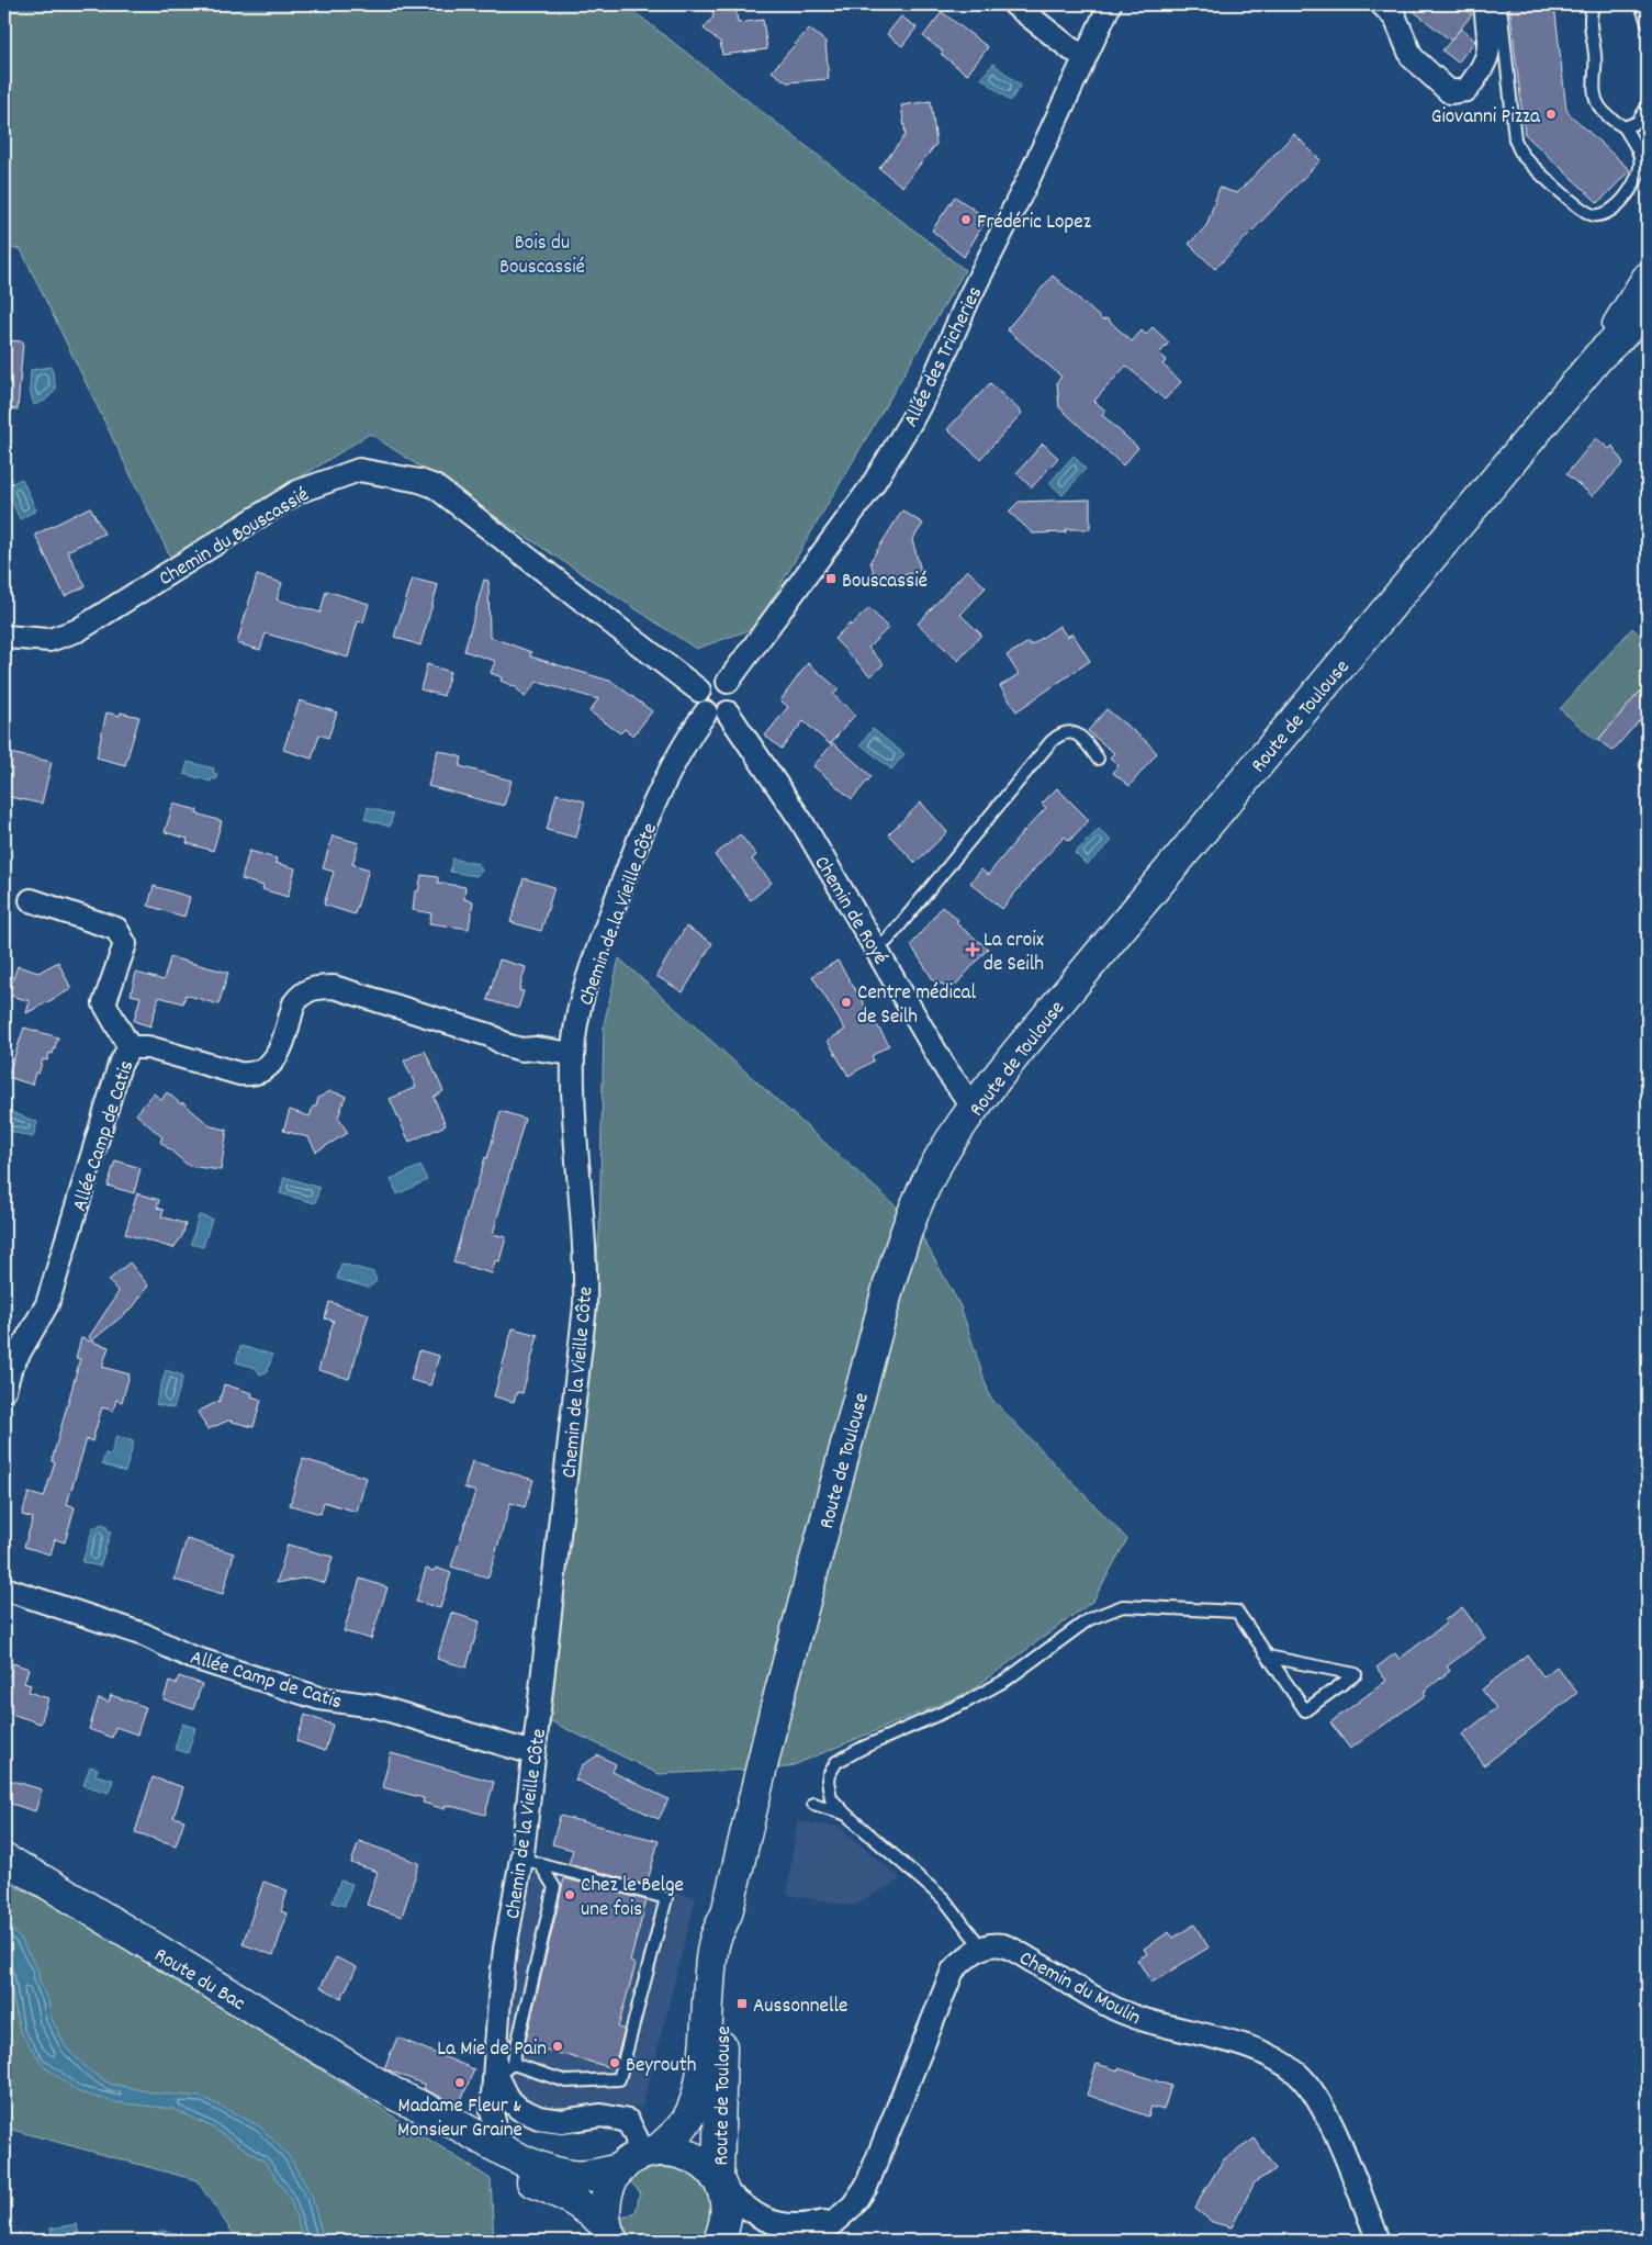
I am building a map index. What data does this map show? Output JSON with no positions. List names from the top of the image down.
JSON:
{
  "streets": {
    "main road": ["Route de Toulouse", "Route du Bac"],
    "street": [
      "Allée des Tricheries",
      "Chemin du Bouscassié",
      "Chemin de Royé",
      "Chemin de la Vieille Côte",
      "Allée Camp de Catis",
      "Chemin du Moulin"
    ]
  },
  "crossings": [
    ["Allée des Tricheries", "Chemin du Bouscassié"],
    ["Allée des Tricheries", "Chemin de Royé"],
    ["Allée des Tricheries", "Chemin de la Vieille Côte"],
    ["Chemin du Bouscassié", "Chemin de Royé"],
    ["Chemin du Bouscassié", "Chemin de la Vieille Côte"],
    ["Route de Toulouse", "Chemin de Royé"],
    ["Route de Toulouse", "Route du Bac"],
    ["Chemin de Royé", "Chemin de la Vieille Côte"],
    ["Chemin de la Vieille Côte", "Allée Camp de Catis"],
    ["Chemin de la Vieille Côte", "Route du Bac"]
  ],
  "parks": ["Bois du Bouscassié"],
  "places": {
    "other": [
      "Giovanni Pizza",
      "Frédéric Lopez",
      "Centre médical de Seilh",
      "Chez le Belge une fois",
      "La Mie de Pain",
      "Beyrouth",
      "Madame Fleur & Monsieur Graine"
    ],
    "transit": ["Bouscassié", "Aussonnelle"],
    "health": ["La croix de Seilh"]
  }
}
